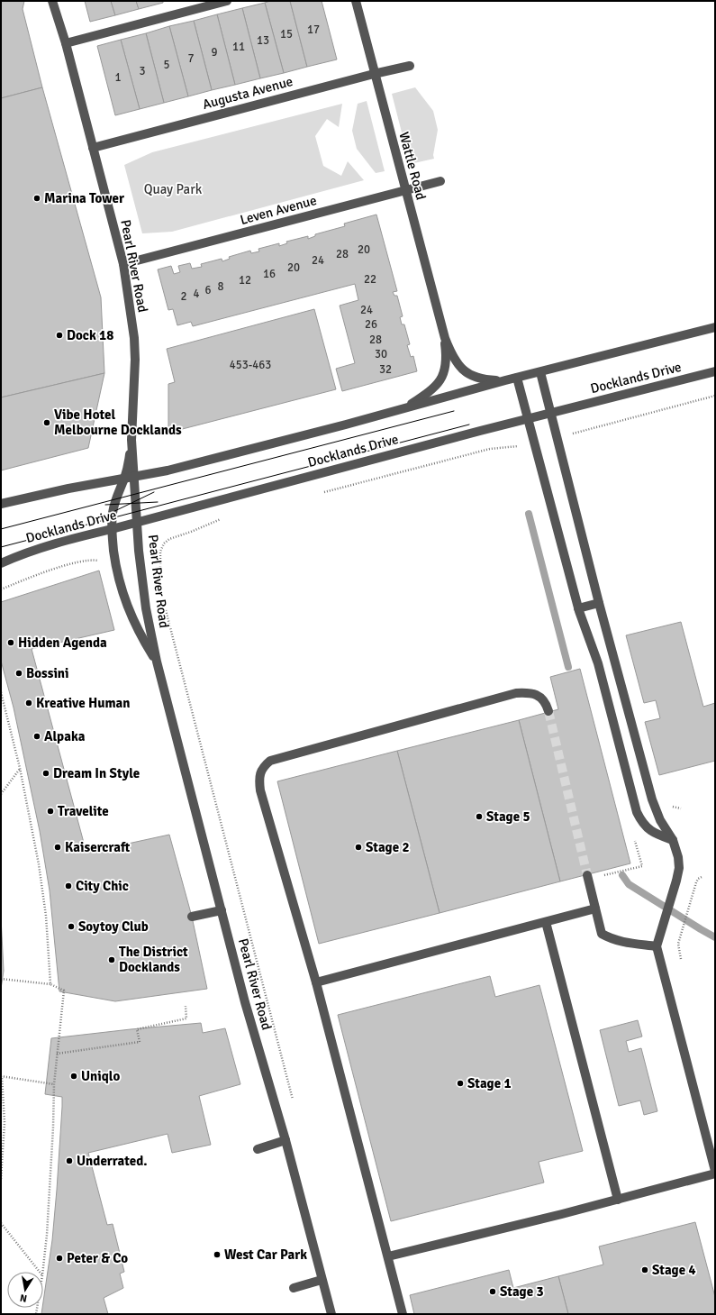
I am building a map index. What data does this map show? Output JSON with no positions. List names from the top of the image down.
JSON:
{
  "streets": {
    "street": [
      "Augusta Avenue",
      "Wattle Road",
      "Leven Avenue",
      "Pearl River Road",
      "Docklands Drive"
    ]
  },
  "crossings": [
    ["Augusta Avenue", "Wattle Road"],
    ["Augusta Avenue", "Pearl River Road"],
    ["Wattle Road", "Leven Avenue"],
    ["Wattle Road", "Docklands Drive"],
    ["Leven Avenue", "Pearl River Road"],
    ["Pearl River Road", "Docklands Drive"]
  ],
  "parks": ["Quay Park"],
  "places": [
    "Marina Tower",
    "Dock 18",
    "Vibe Hotel Melbourne Docklands",
    "Hidden Agenda",
    "Bossini",
    "Kreative Human",
    "Alpaka",
    "Dream In Style",
    "Travelite",
    "Stage 5",
    "Kaisercraft",
    "Stage 2",
    "City Chic",
    "Soytoy Club",
    "The District Docklands",
    "Uniqlo",
    "Stage 1",
    "Underrated.",
    "West Car Park",
    "Peter & Co",
    "Stage 4",
    "Stage 3"
  ],
  "house_numbers": [
    "17",
    "15",
    "13",
    "11",
    "9",
    "7",
    "5",
    "3",
    "1",
    "20",
    "28",
    "24",
    "20",
    "16",
    "22",
    "12",
    "8",
    "6",
    "4",
    "2",
    "24",
    "26",
    "28",
    "30",
    "453-463",
    "32"
  ],
  "north": "bottom"
}
